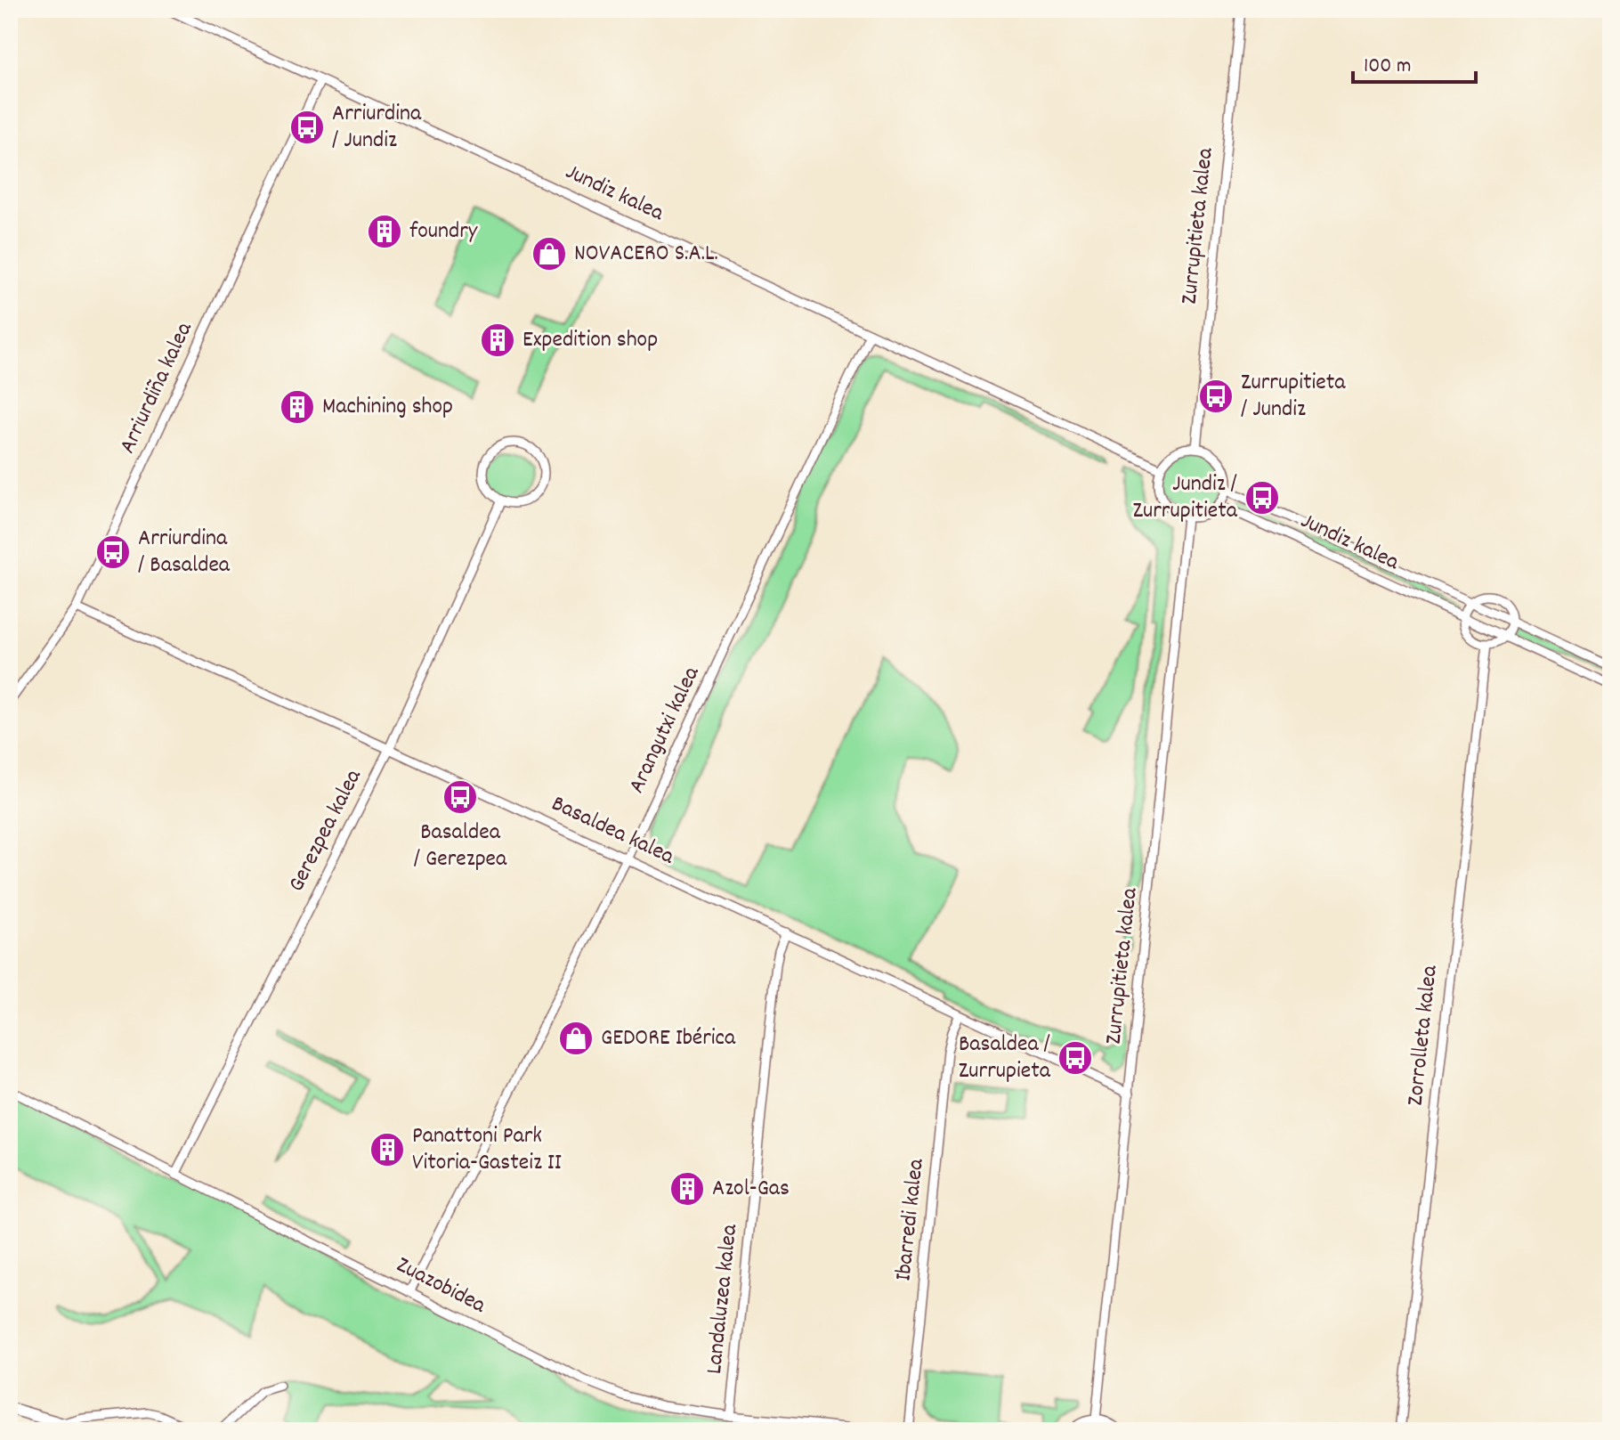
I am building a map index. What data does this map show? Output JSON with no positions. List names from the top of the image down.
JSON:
{
  "streets": {
    "street": [
      "Jundiz kalea",
      "Zurrupitieta kalea",
      "Arriurdiña kalea",
      "Arangutxi kalea",
      "Gerezpea kalea",
      "Basaldea kalea",
      "Zorrolleta kalea",
      "Ibarredi kalea",
      "Zuazobidea",
      "Landaluzea kalea"
    ]
  },
  "crossings": [
    ["Jundiz kalea", "Zurrupitieta kalea"],
    ["Jundiz kalea", "Arriurdiña kalea"],
    ["Jundiz kalea", "Arangutxi kalea"],
    ["Jundiz kalea", "Zorrolleta kalea"],
    ["Zurrupitieta kalea", "Basaldea kalea"],
    ["Arriurdiña kalea", "Basaldea kalea"],
    ["Arangutxi kalea", "Basaldea kalea"],
    ["Arangutxi kalea", "Zuazobidea"],
    ["Gerezpea kalea", "Basaldea kalea"],
    ["Gerezpea kalea", "Zuazobidea"],
    ["Basaldea kalea", "Ibarredi kalea"],
    ["Basaldea kalea", "Landaluzea kalea"],
    ["Zuazobidea", "Landaluzea kalea"]
  ],
  "places": {
    "bus stop": [
      "Arriurdina / Jundiz",
      "Zurrupitieta / Jundiz",
      "Jundiz / Zurrupitieta",
      "Arriurdina / Basaldea",
      "Basaldea / Gerezpea",
      "Basaldea / Zurrupieta"
    ],
    "building": [
      "foundry",
      "Expedition shop",
      "Machining shop",
      "Panattoni Park Vitoria-Gasteiz II",
      "Azol-Gas"
    ],
    "shop": ["NOVACERO S.A.L.", "GEDORE Ibérica"]
  },
  "scale_bar": "100 m"
}
